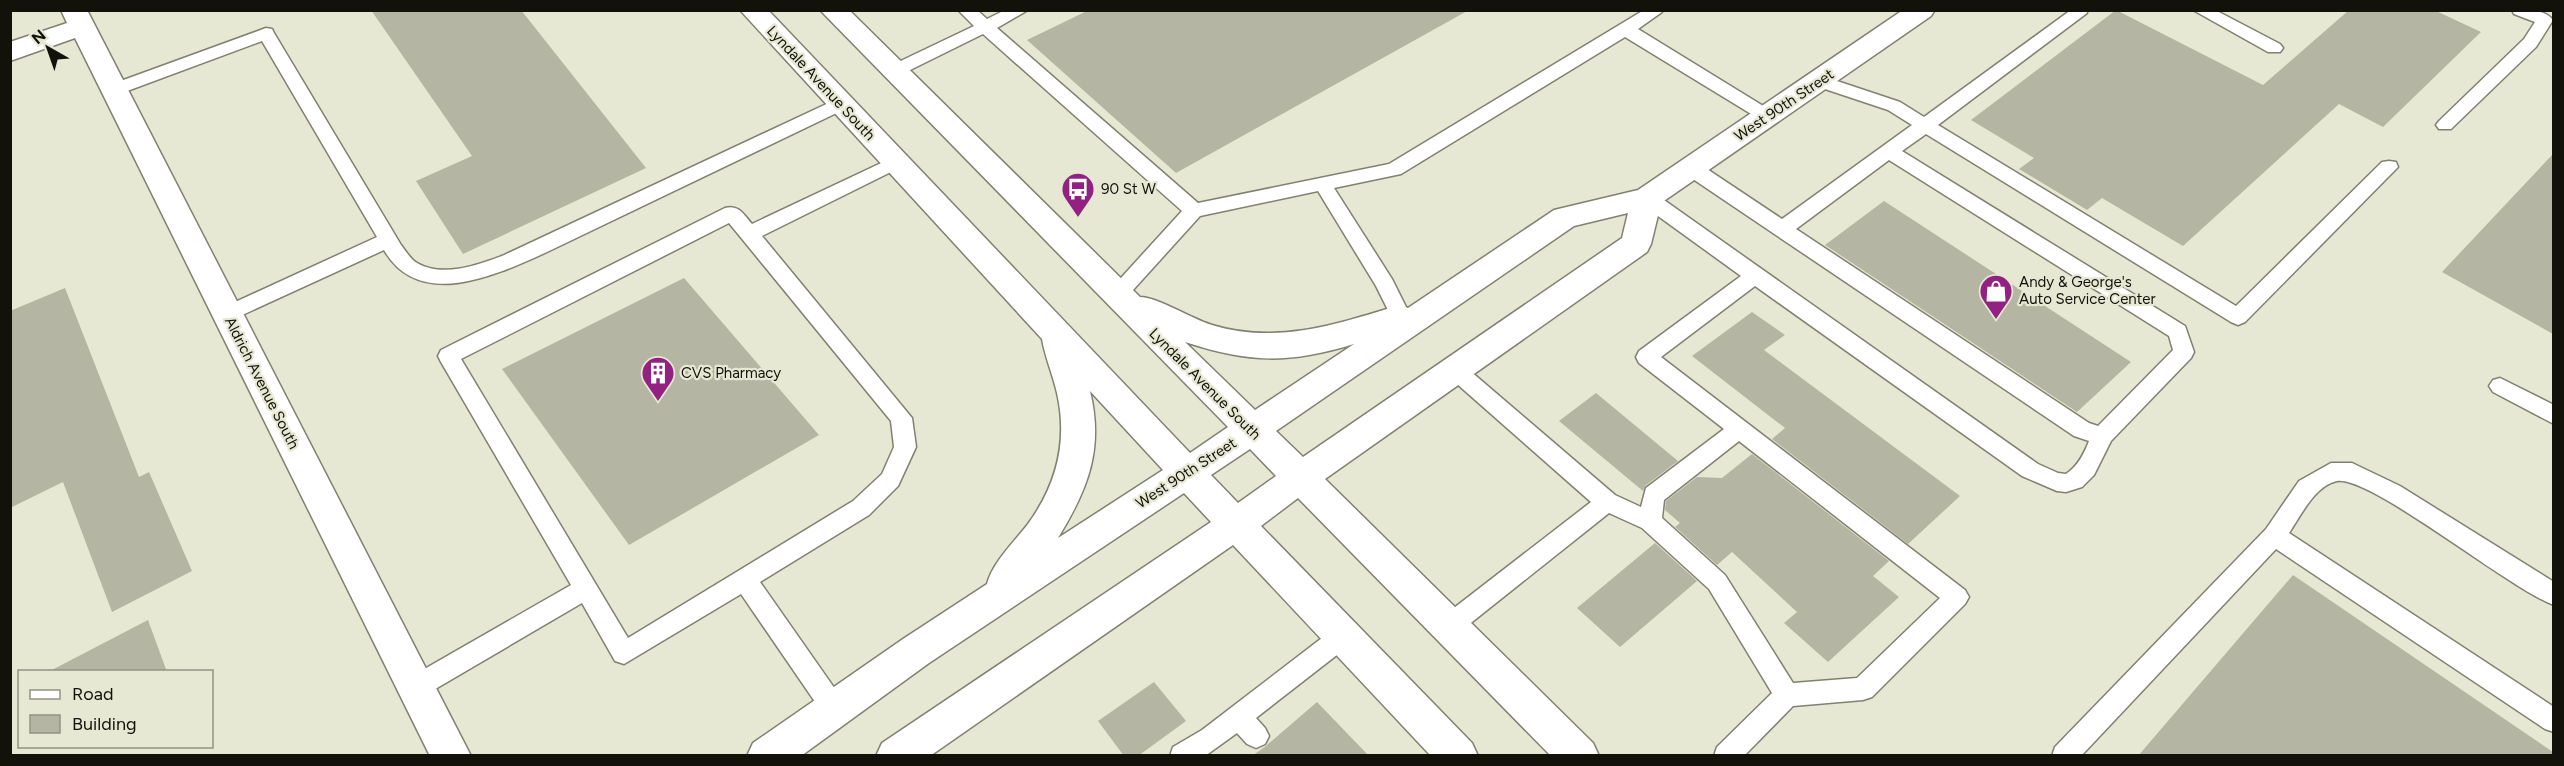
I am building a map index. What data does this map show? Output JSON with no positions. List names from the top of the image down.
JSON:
{
  "streets": {
    "street": ["Lyndale Avenue South", "West 90th Street", "Aldrich Avenue South"]
  },
  "crossings": [
    ["Lyndale Avenue South", "West 90th Street"]
  ],
  "places": {
    "bus stop": ["90 St W"],
    "shop": ["Andy & George's Auto Service Center"],
    "building": ["CVS Pharmacy"]
  },
  "legend": ["Road", "Building"],
  "north": "top left"
}
